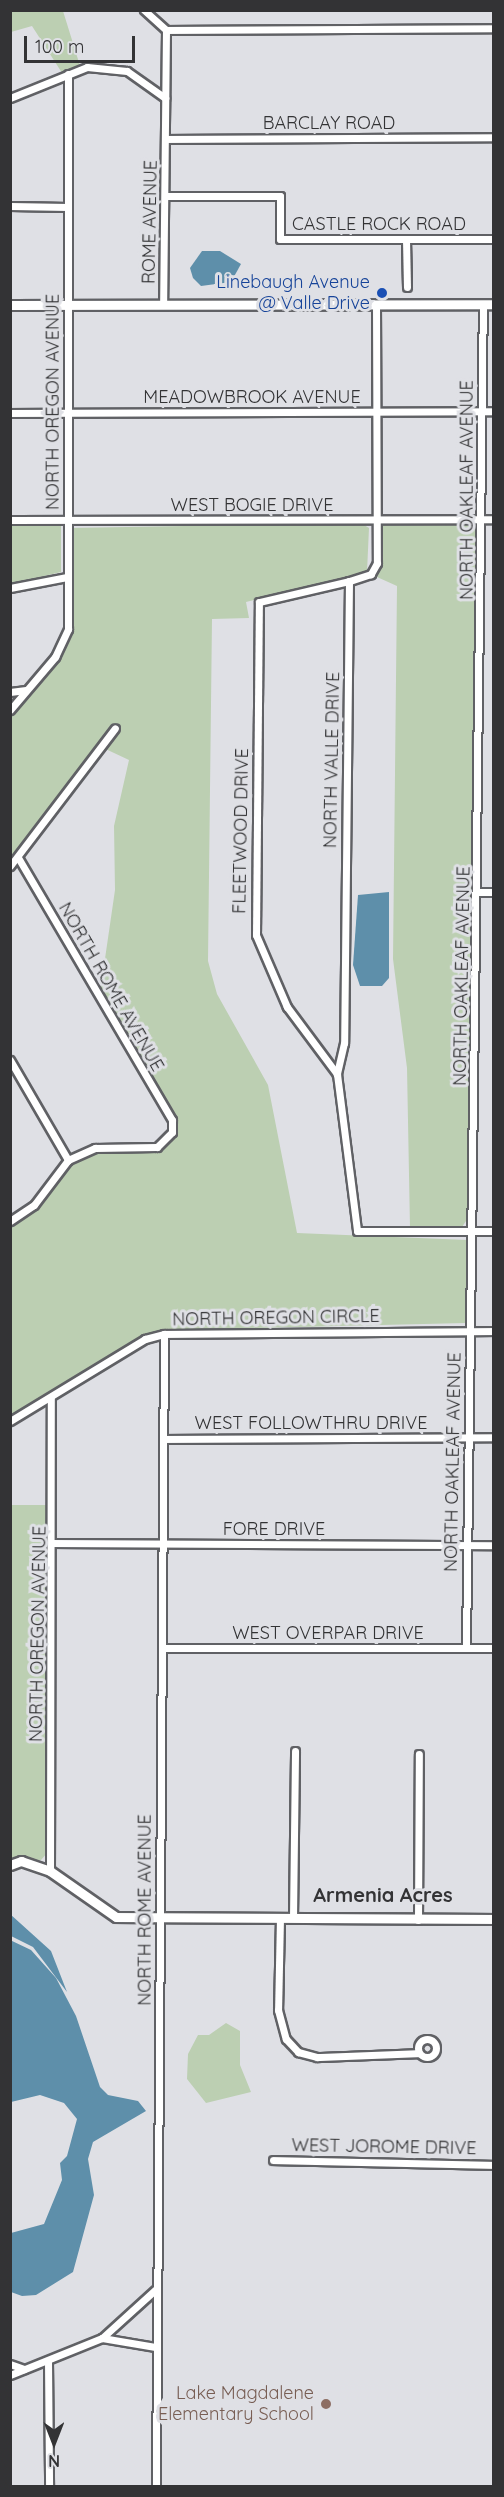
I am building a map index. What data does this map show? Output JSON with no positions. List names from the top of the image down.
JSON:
{
  "streets": {
    "street": [
      "BARCLAY ROAD",
      "ROME AVENUE",
      "CASTLE ROCK ROAD",
      "MEADOWBROOK AVENUE",
      "NORTH OREGON AVENUE",
      "NORTH OAKLEAF AVENUE",
      "WEST BOGIE DRIVE",
      "NORTH VALLE DRIVE",
      "FLEETWOOD DRIVE",
      "NORTH ROME AVENUE",
      "NORTH OREGON CIRCLE",
      "WEST FOLLOWTHRU DRIVE",
      "FORE DRIVE",
      "WEST OVERPAR DRIVE",
      "WEST JOROME DRIVE"
    ]
  },
  "crossings": [
    ["BARCLAY ROAD", "ROME AVENUE"],
    ["ROME AVENUE", "CASTLE ROCK ROAD"],
    ["MEADOWBROOK AVENUE", "NORTH OREGON AVENUE"],
    ["MEADOWBROOK AVENUE", "NORTH OAKLEAF AVENUE"],
    ["NORTH OREGON AVENUE", "WEST BOGIE DRIVE"],
    ["NORTH OREGON AVENUE", "NORTH OREGON CIRCLE"],
    ["NORTH OREGON AVENUE", "FORE DRIVE"],
    ["NORTH OAKLEAF AVENUE", "WEST BOGIE DRIVE"],
    ["NORTH OAKLEAF AVENUE", "NORTH VALLE DRIVE"],
    ["NORTH OAKLEAF AVENUE", "NORTH OREGON CIRCLE"],
    ["NORTH OAKLEAF AVENUE", "WEST FOLLOWTHRU DRIVE"],
    ["NORTH OAKLEAF AVENUE", "FORE DRIVE"],
    ["NORTH OAKLEAF AVENUE", "WEST OVERPAR DRIVE"],
    ["NORTH VALLE DRIVE", "FLEETWOOD DRIVE"],
    ["NORTH ROME AVENUE", "NORTH OREGON CIRCLE"],
    ["NORTH ROME AVENUE", "WEST FOLLOWTHRU DRIVE"],
    ["NORTH ROME AVENUE", "FORE DRIVE"],
    ["NORTH ROME AVENUE", "WEST OVERPAR DRIVE"]
  ],
  "districts": ["Armenia Acres"],
  "places": ["Linebaugh Avenue @ Valle Drive", "Lake Magdalene Elementary School"],
  "scale_bar": "100 m",
  "north": "bottom"
}
